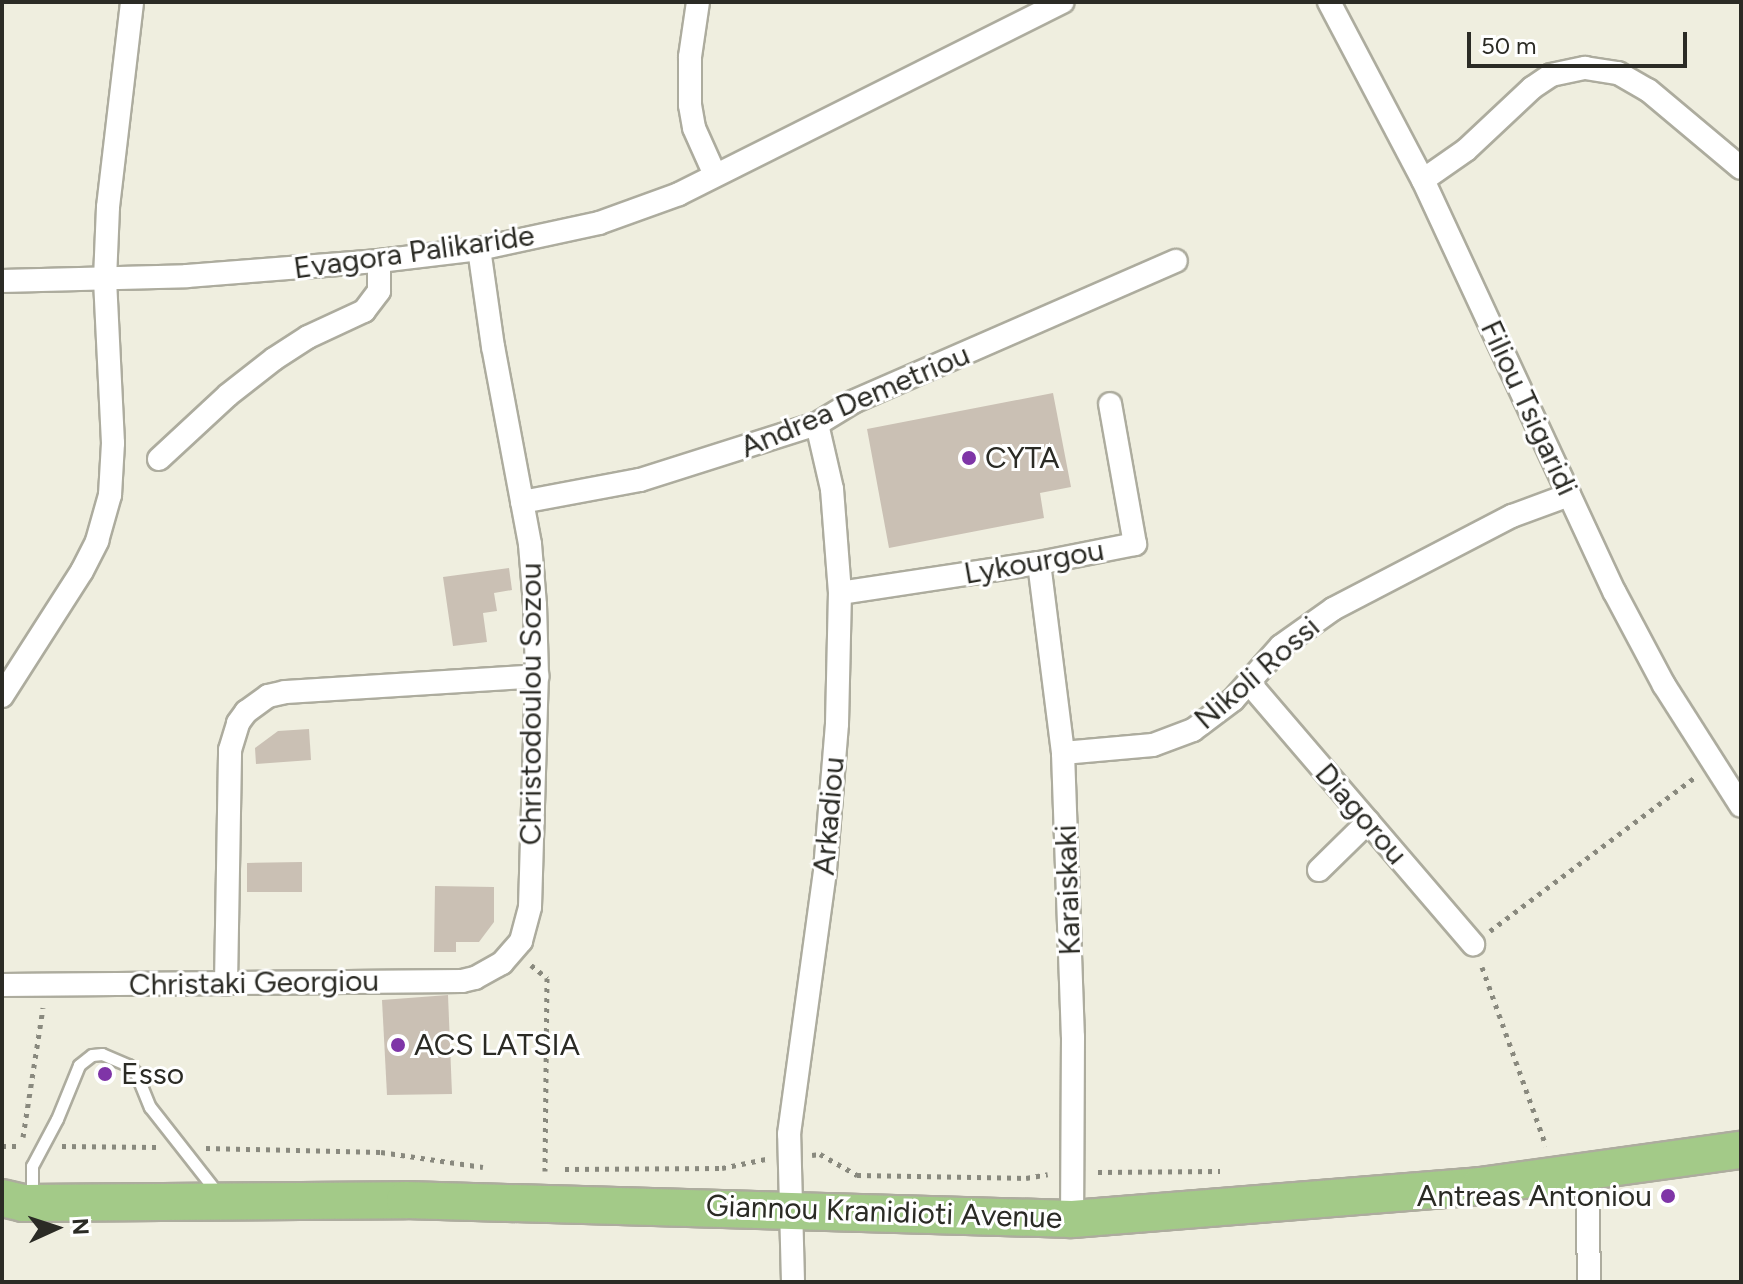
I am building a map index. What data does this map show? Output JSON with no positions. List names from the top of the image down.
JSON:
{
  "streets": {
    "main road": ["Giannou Kranidioti Avenue"],
    "street": [
      "Evagora Palikaride",
      "Andrea Demetriou",
      "Filiou Tsigaridi",
      "Lykourgou",
      "Nikoli Rossi",
      "Christodoulou Sozou",
      "Diagorou",
      "Arkadiou",
      "Karaiskaki",
      "Christaki Georgiou"
    ]
  },
  "crossings": [
    ["Evagora Palikaride", "Christodoulou Sozou"],
    ["Andrea Demetriou", "Christodoulou Sozou"],
    ["Andrea Demetriou", "Arkadiou"],
    ["Filiou Tsigaridi", "Nikoli Rossi"],
    ["Lykourgou", "Arkadiou"],
    ["Lykourgou", "Karaiskaki"],
    ["Nikoli Rossi", "Diagorou"],
    ["Nikoli Rossi", "Karaiskaki"],
    ["Christodoulou Sozou", "Christaki Georgiou"],
    ["Arkadiou", "Giannou Kranidioti Avenue"],
    ["Karaiskaki", "Giannou Kranidioti Avenue"]
  ],
  "places": [
    "CYTA",
    "ACS LATSIA",
    "Esso",
    "Antreas Antoniou"
  ],
  "scale_bar": "50 m",
  "north": "right"
}
